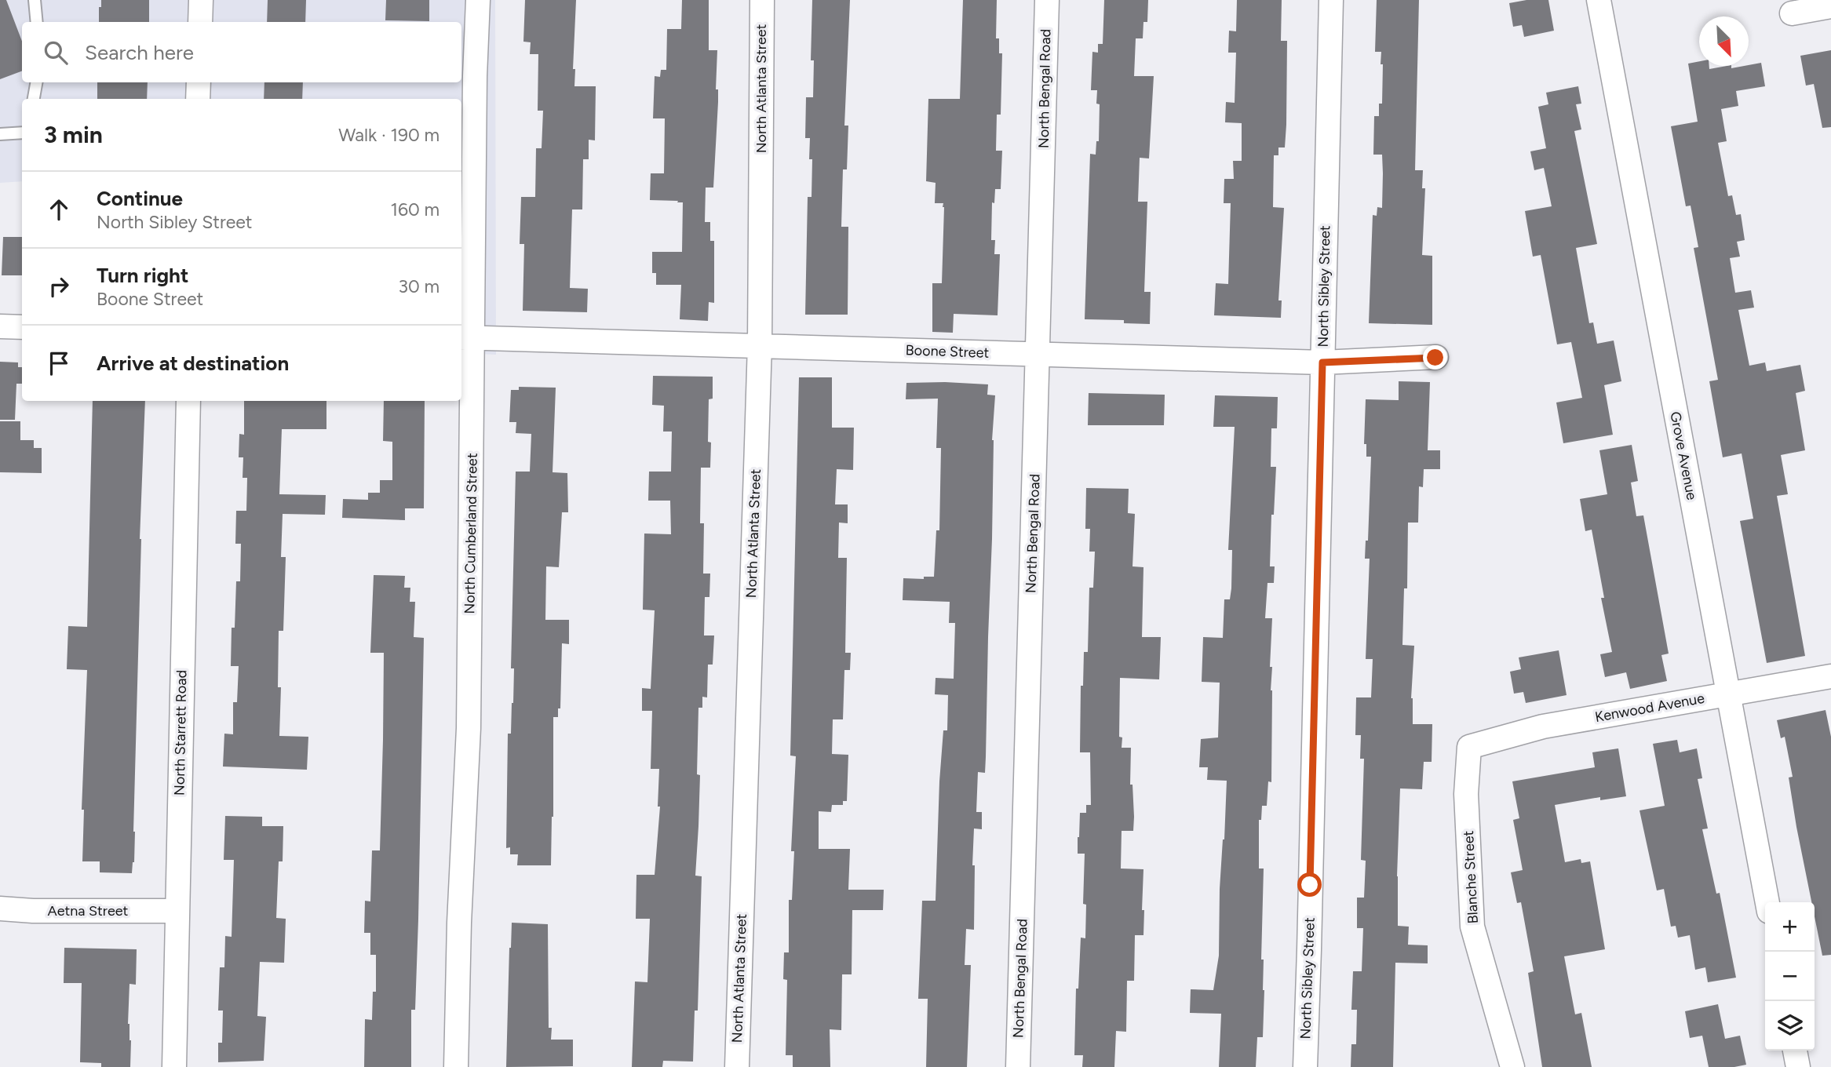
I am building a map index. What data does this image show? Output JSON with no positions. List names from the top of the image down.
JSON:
{
  "streets": {
    "street": [
      "North Atlanta Street",
      "North Bengal Road",
      "North Sibley Street",
      "Boone Street",
      "Grove Avenue",
      "North Cumberland Street",
      "Kenwood Avenue",
      "North Starrett Road",
      "Blanche Street",
      "Aetna Street"
    ]
  },
  "crossings": [
    ["North Atlanta Street", "Boone Street"],
    ["North Bengal Road", "Boone Street"],
    ["North Sibley Street", "Boone Street"],
    ["Boone Street", "North Cumberland Street"],
    ["Grove Avenue", "Kenwood Avenue"],
    ["Kenwood Avenue", "Blanche Street"],
    ["North Starrett Road", "Aetna Street"]
  ],
  "north": "bottom right",
  "page": {
    "search": "Search here",
    "heading": ["3 min", "Walk · 190 m"],
    "list": [
      ["Continue", "North Sibley Street", "160 m"],
      ["Turn right", "Boone Street", "30 m"],
      "Arrive at destination"
    ],
    "map_buttons": ["+", "−"]
  }
}
